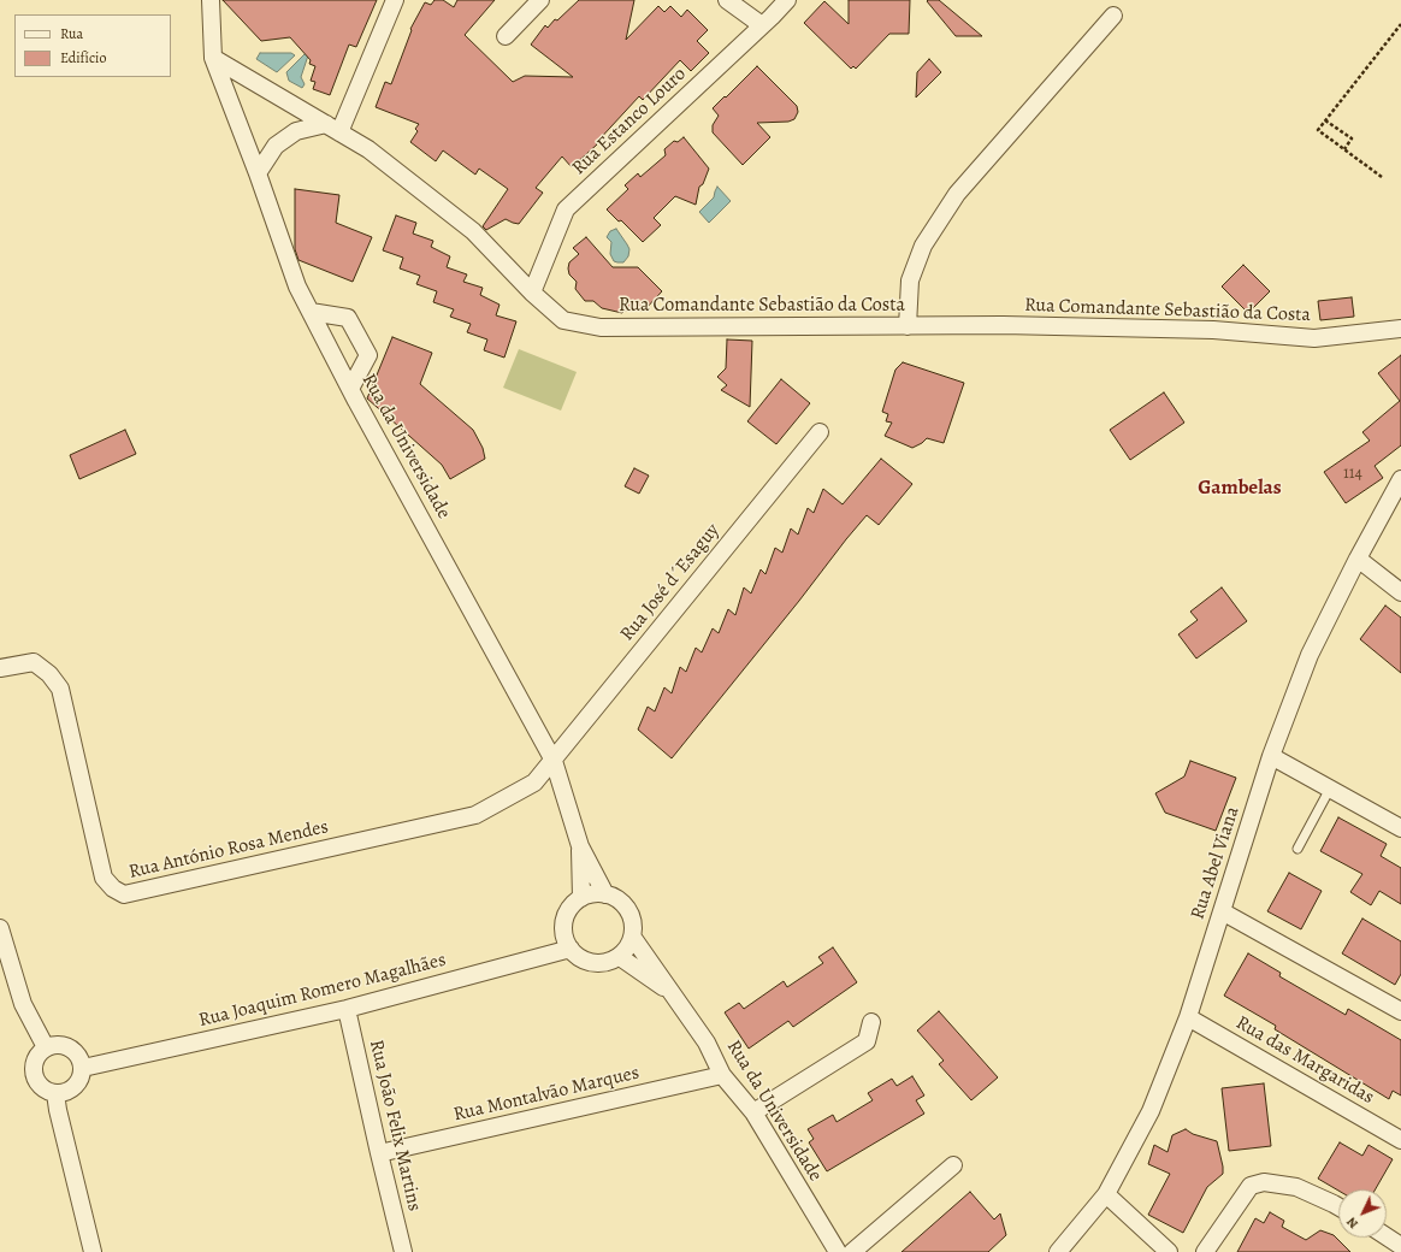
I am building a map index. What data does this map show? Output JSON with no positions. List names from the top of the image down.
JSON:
{
  "streets": {
    "street": [
      "Rua Estanco Louro",
      "Rua Comandante Sebastião da Costa",
      "Rua da Universidade",
      "Rua José d´Esaguy",
      "Rua António Rosa Mendes",
      "Rua Abel Viana",
      "Rua Joaquim Romero Magalhães",
      "Rua das Margaridas",
      "Rua Montalvão Marques",
      "Rua João Felix Martins"
    ]
  },
  "crossings": [
    ["Rua Estanco Louro", "Rua Comandante Sebastião da Costa"],
    ["Rua Comandante Sebastião da Costa", "Rua da Universidade"],
    ["Rua da Universidade", "Rua José d´Esaguy"],
    ["Rua da Universidade", "Rua António Rosa Mendes"],
    ["Rua da Universidade", "Rua Joaquim Romero Magalhães"],
    ["Rua da Universidade", "Rua Montalvão Marques"],
    ["Rua José d´Esaguy", "Rua António Rosa Mendes"],
    ["Rua Abel Viana", "Rua das Margaridas"],
    ["Rua Joaquim Romero Magalhães", "Rua João Felix Martins"],
    ["Rua Montalvão Marques", "Rua João Felix Martins"]
  ],
  "districts": ["Gambelas"],
  "house_numbers": ["114"],
  "legend": ["Rua", "Edifício"],
  "north": "bottom left"
}
